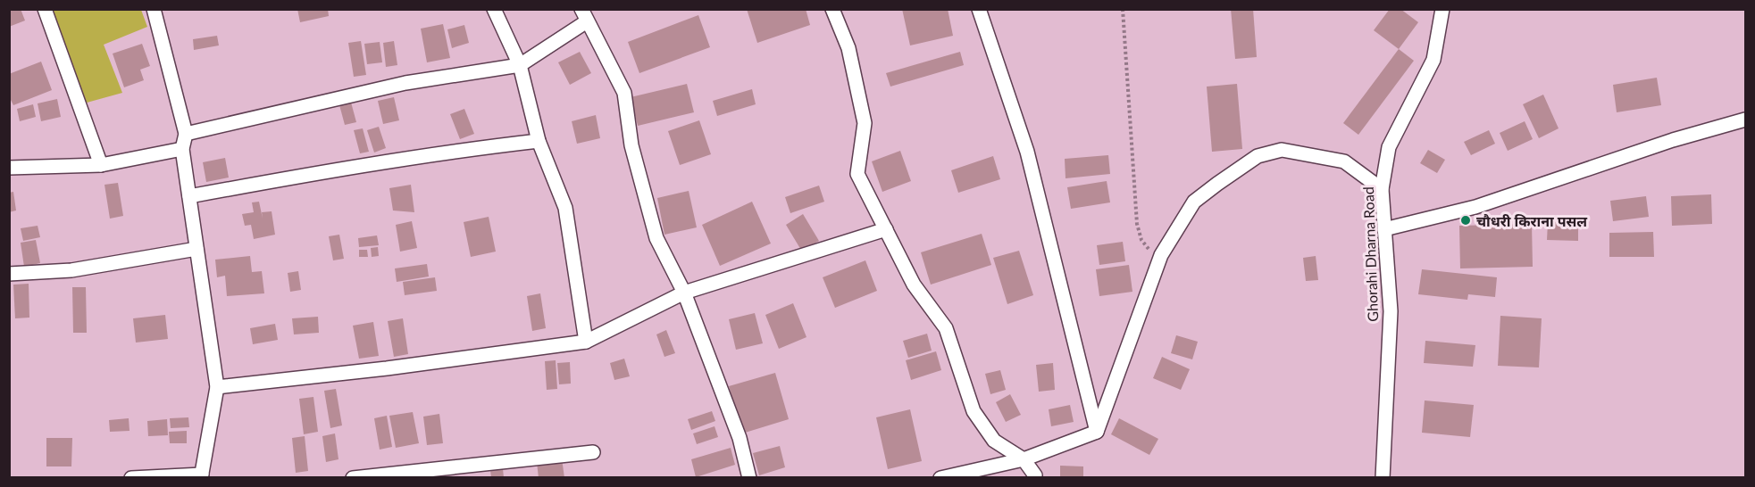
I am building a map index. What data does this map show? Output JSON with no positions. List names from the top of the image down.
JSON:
{
  "streets": {
    "street": ["Ghorahi Dharna Road"]
  },
  "places": ["चौधरी किराना पसल"]
}
